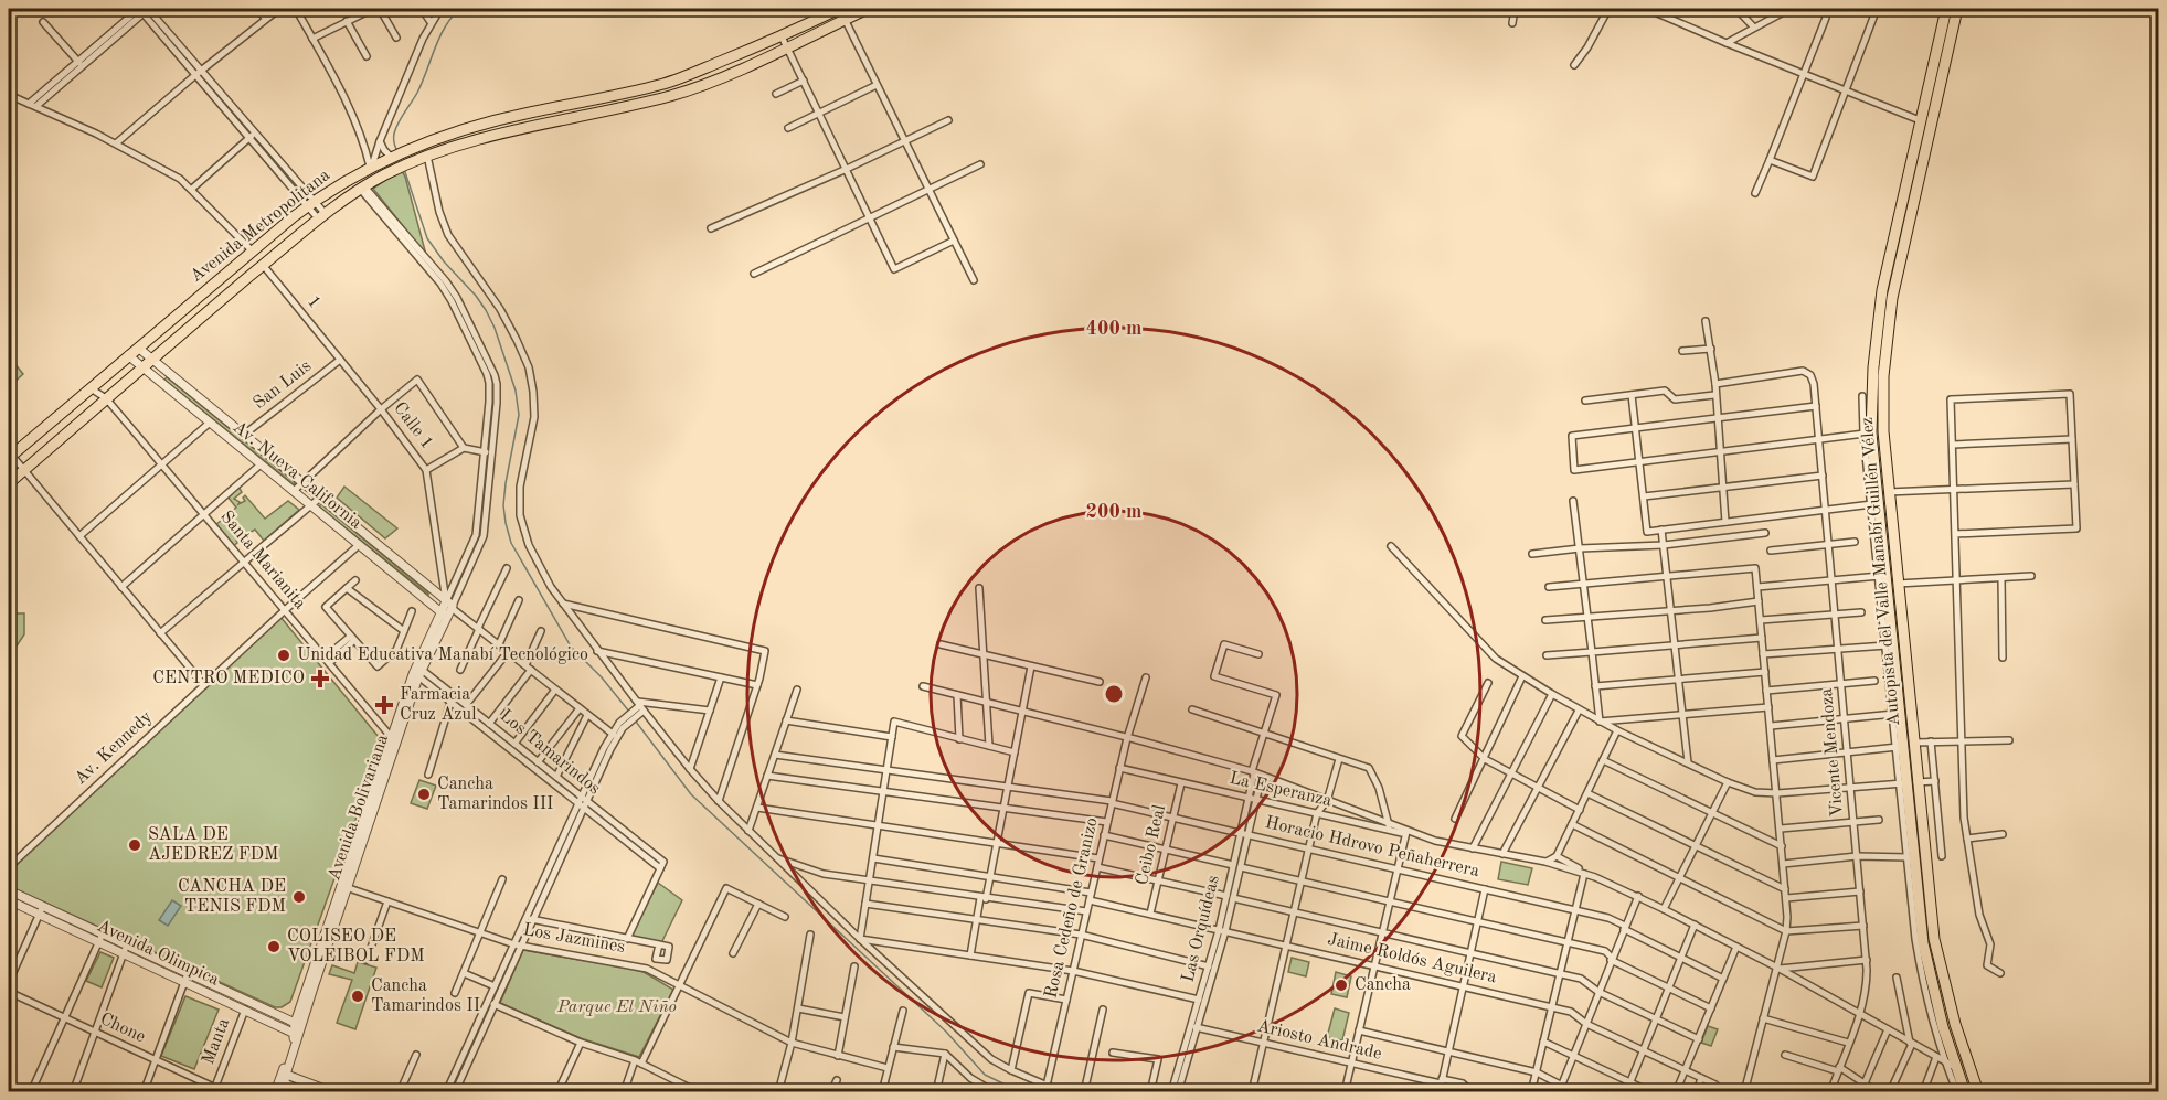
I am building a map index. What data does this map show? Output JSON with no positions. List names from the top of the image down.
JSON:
{
  "streets": {
    "main road": ["Avenida Metropolitana", "Autopista del Valle Manabí Guillén Vélez"],
    "street": [
      "1",
      "San Luis",
      "Calle 1",
      "Av. Nueva California",
      "Santa Marianita",
      "Av. Kennedy",
      "Los Tamarindos",
      "Vicente Mendoza",
      "La Esperanza",
      "Avenida Bolivariana",
      "Ceibo Real",
      "Horacio Hdrovo Peñaherrera",
      "Rosa Cedeño de Granizo",
      "Las Orquídeas",
      "Los Jazmines",
      "Avenida Olimpica",
      "Jaime Roldós Aguilera",
      "Chone",
      "Ariosto Andrade",
      "Manta"
    ]
  },
  "crossings": [
    ["Avenida Metropolitana", "Av. Nueva California"],
    ["Avenida Metropolitana", "Santa Marianita"],
    ["1", "San Luis"],
    ["1", "Calle 1"],
    ["San Luis", "Calle 1"],
    ["San Luis", "Av. Nueva California"],
    ["Calle 1", "Av. Nueva California"],
    ["Calle 1", "Avenida Bolivariana"],
    ["Av. Nueva California", "Av. Kennedy"],
    ["Av. Nueva California", "Avenida Bolivariana"],
    ["Santa Marianita", "Av. Kennedy"],
    ["Santa Marianita", "Avenida Bolivariana"],
    ["Los Tamarindos", "Avenida Bolivariana"],
    ["La Esperanza", "Ceibo Real"],
    ["La Esperanza", "Rosa Cedeño de Granizo"],
    ["La Esperanza", "Las Orquídeas"],
    ["Avenida Bolivariana", "Los Jazmines"],
    ["Avenida Bolivariana", "Avenida Olimpica"],
    ["Ceibo Real", "Horacio Hdrovo Peñaherrera"],
    ["Ceibo Real", "Jaime Roldós Aguilera"],
    ["Horacio Hdrovo Peñaherrera", "Rosa Cedeño de Granizo"],
    ["Horacio Hdrovo Peñaherrera", "Las Orquídeas"],
    ["Rosa Cedeño de Granizo", "Jaime Roldós Aguilera"],
    ["Las Orquídeas", "Jaime Roldós Aguilera"],
    ["Las Orquídeas", "Ariosto Andrade"],
    ["Avenida Olimpica", "Manta"],
    ["Chone", "Manta"]
  ],
  "parks": ["Parque El Niño"],
  "places": {
    "other": [
      "Unidad Educativa Manabí Tecnológico",
      "Cancha Tamarindos III",
      "SALA DE AJEDREZ FDM",
      "CANCHA DE TENIS FDM",
      "COLISEO DE VOLEIBOL FDM",
      "Cancha",
      "Cancha Tamarindos II"
    ],
    "health": ["CENTRO MEDICO", "Farmacia Cruz Azul"]
  },
  "rings": ["400 m", "200 m"]
}
